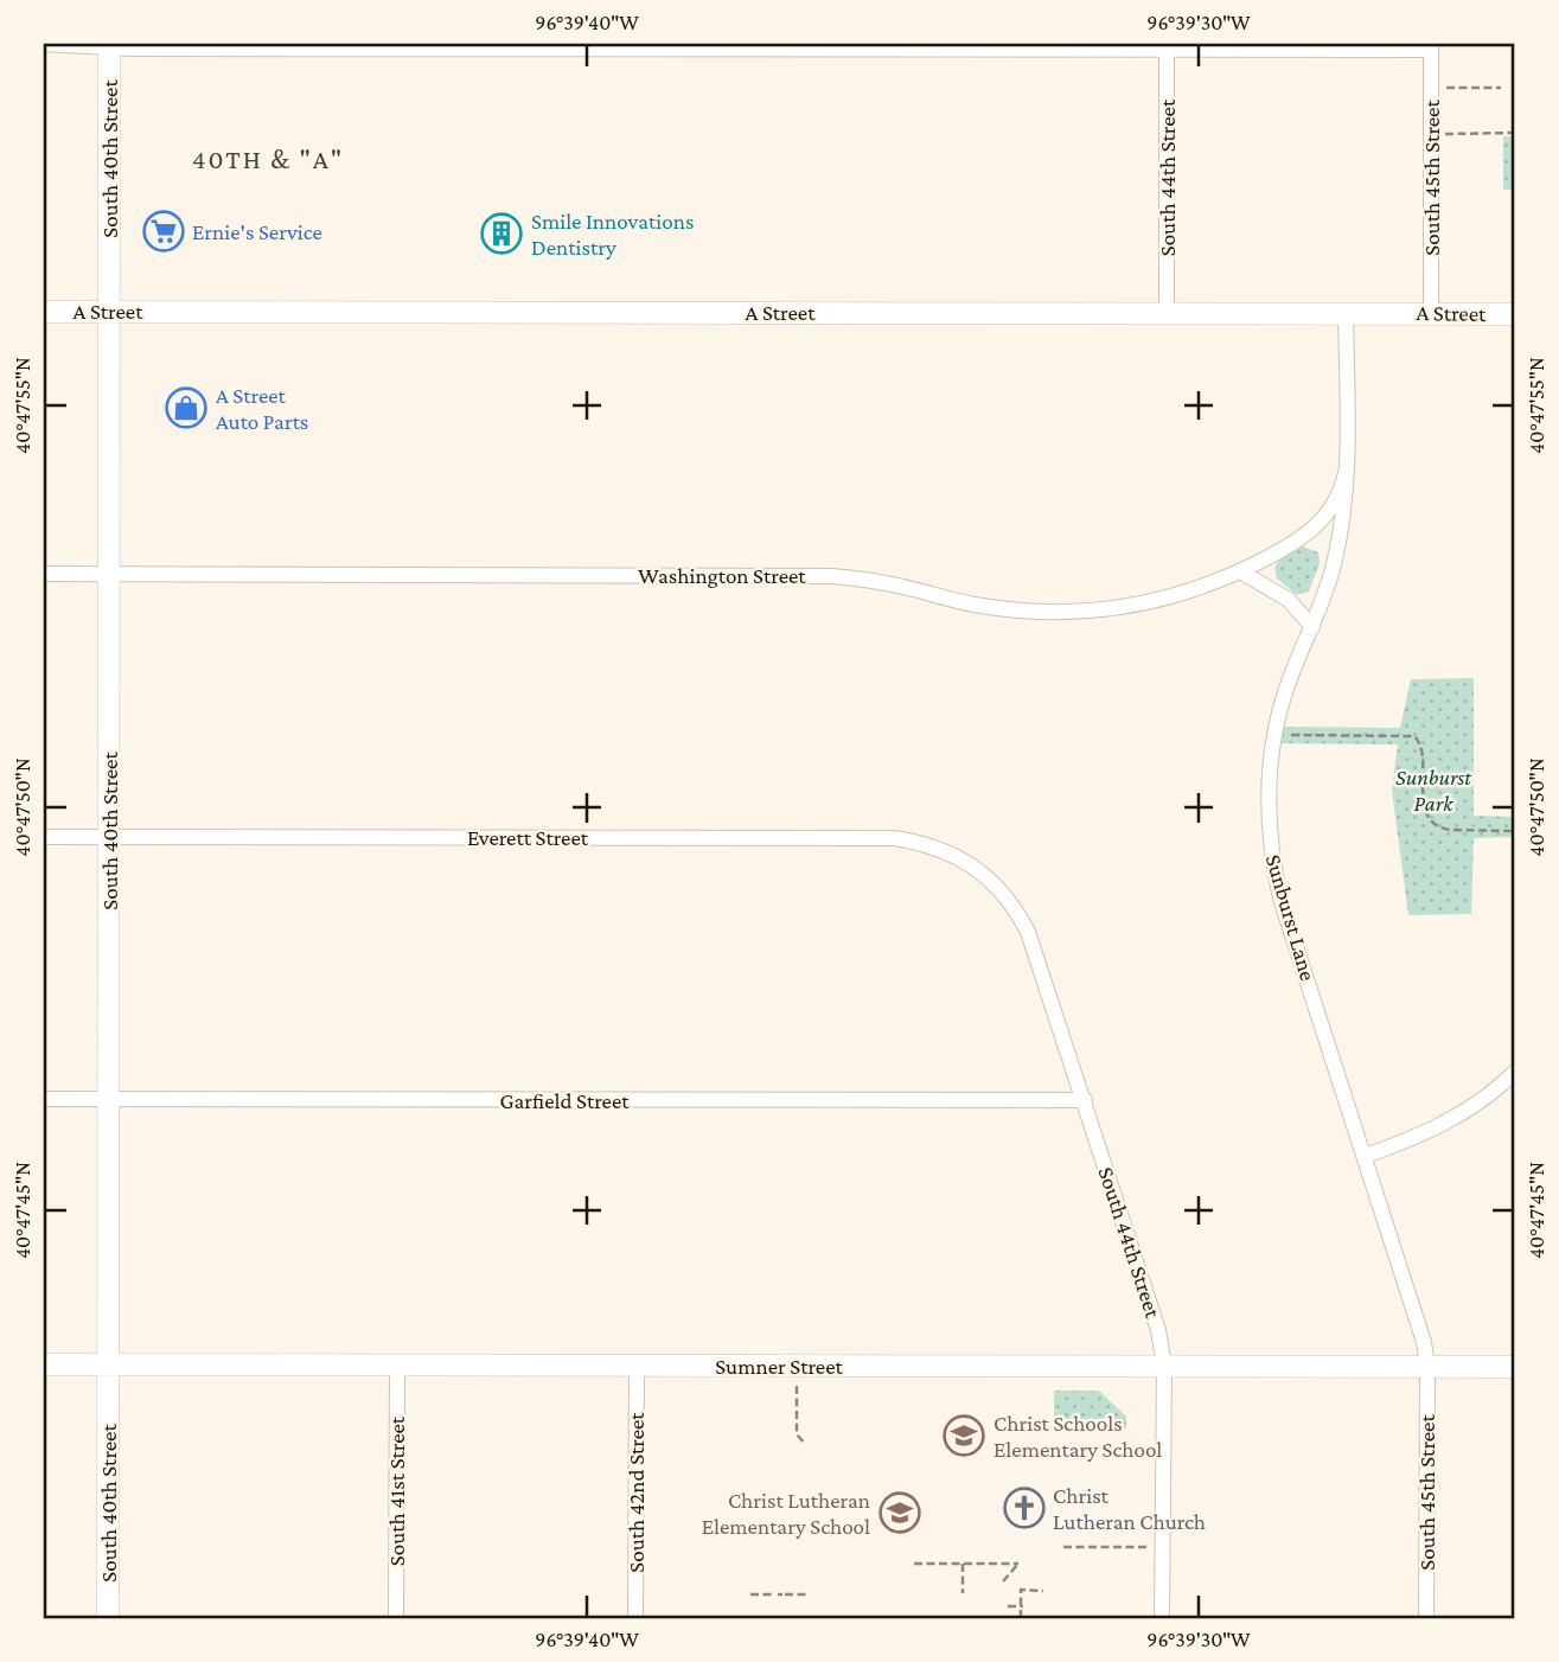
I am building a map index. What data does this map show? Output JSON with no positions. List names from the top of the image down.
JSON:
{
  "streets": {
    "main road": ["South 40th Street", "A Street", "Sumner Street"],
    "street": [
      "South 44th Street",
      "South 45th Street",
      "Washington Street",
      "Everett Street",
      "Sunburst Lane",
      "Garfield Street",
      "South 41st Street",
      "South 42nd Street"
    ]
  },
  "crossings": [
    ["South 40th Street", "A Street"],
    ["South 40th Street", "Washington Street"],
    ["South 40th Street", "Everett Street"],
    ["South 40th Street", "Garfield Street"],
    ["South 40th Street", "Sumner Street"],
    ["South 44th Street", "A Street"],
    ["South 44th Street", "Everett Street"],
    ["South 44th Street", "Garfield Street"],
    ["South 44th Street", "Sumner Street"],
    ["South 45th Street", "A Street"],
    ["South 45th Street", "Sunburst Lane"],
    ["South 45th Street", "Sumner Street"],
    ["A Street", "Sunburst Lane"],
    ["Washington Street", "Sunburst Lane"],
    ["Sunburst Lane", "Sumner Street"],
    ["Sumner Street", "South 41st Street"],
    ["Sumner Street", "South 42nd Street"]
  ],
  "districts": ["40TH & \"A\""],
  "parks": ["Sunburst Park"],
  "places": {
    "supermarket": ["Ernie's Service"],
    "building": ["Smile Innovations Dentistry"],
    "shop": ["A Street Auto Parts"],
    "school or university": ["Christ Schools Elementary School", "Christ Lutheran Elementary School"],
    "church": ["Christ Lutheran Church"]
  },
  "coordinates": [
    "96°39'40\"W",
    "96°39'30\"W",
    "40°47'55\"N",
    "40°47'50\"N",
    "40°47'45\"N"
  ]
}
